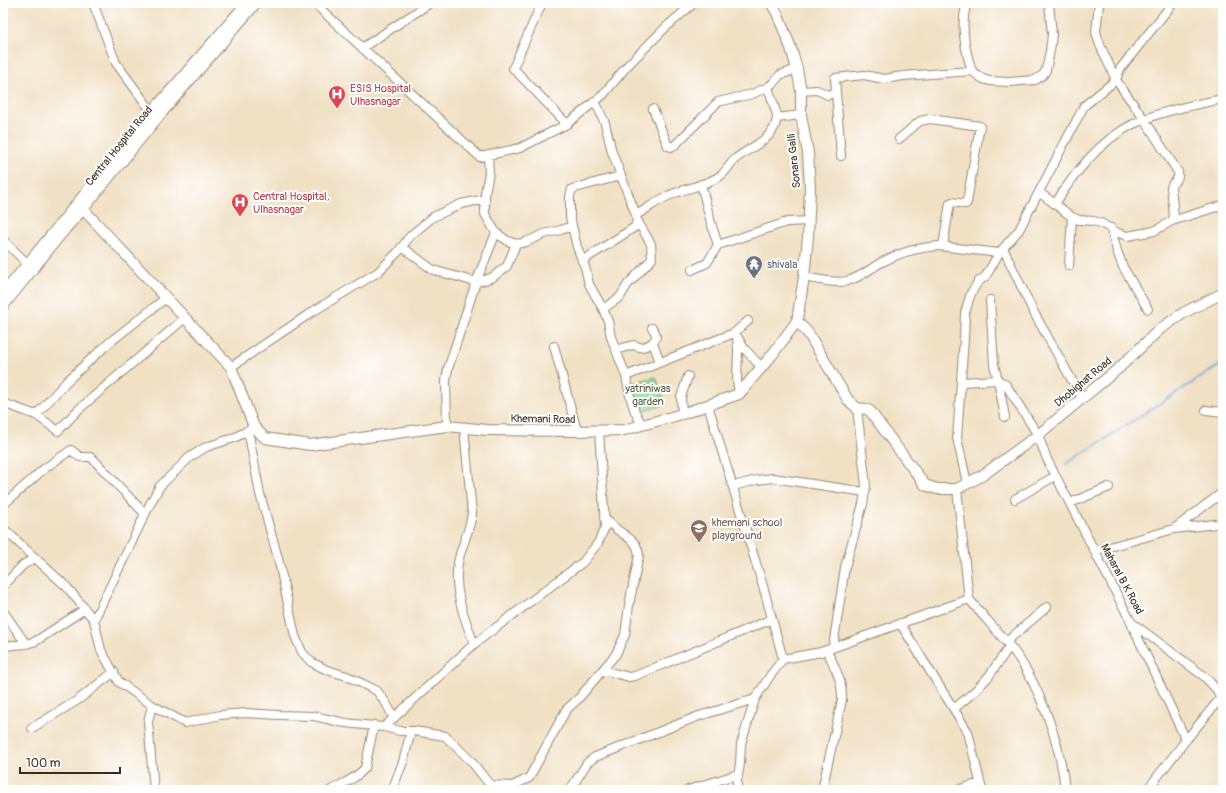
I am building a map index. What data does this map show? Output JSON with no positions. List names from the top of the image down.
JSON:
{
  "streets": {
    "street": [
      "Central Hospital Road",
      "Sonara Galli",
      "Dhobighat Road",
      "Khemani Road",
      "Maharal B K Road"
    ]
  },
  "crossings": [
    ["Sonara Galli", "Khemani Road"],
    ["Dhobighat Road", "Maharal B K Road"]
  ],
  "parks": ["yatriniwas garden"],
  "places": {
    "hospital": ["ESIS Hospital Ulhasnagar", "Central Hospital, Ulhasnagar"],
    "temple": ["shivala"],
    "school or university": ["khemani school playground"]
  },
  "scale_bar": "100 m"
}
